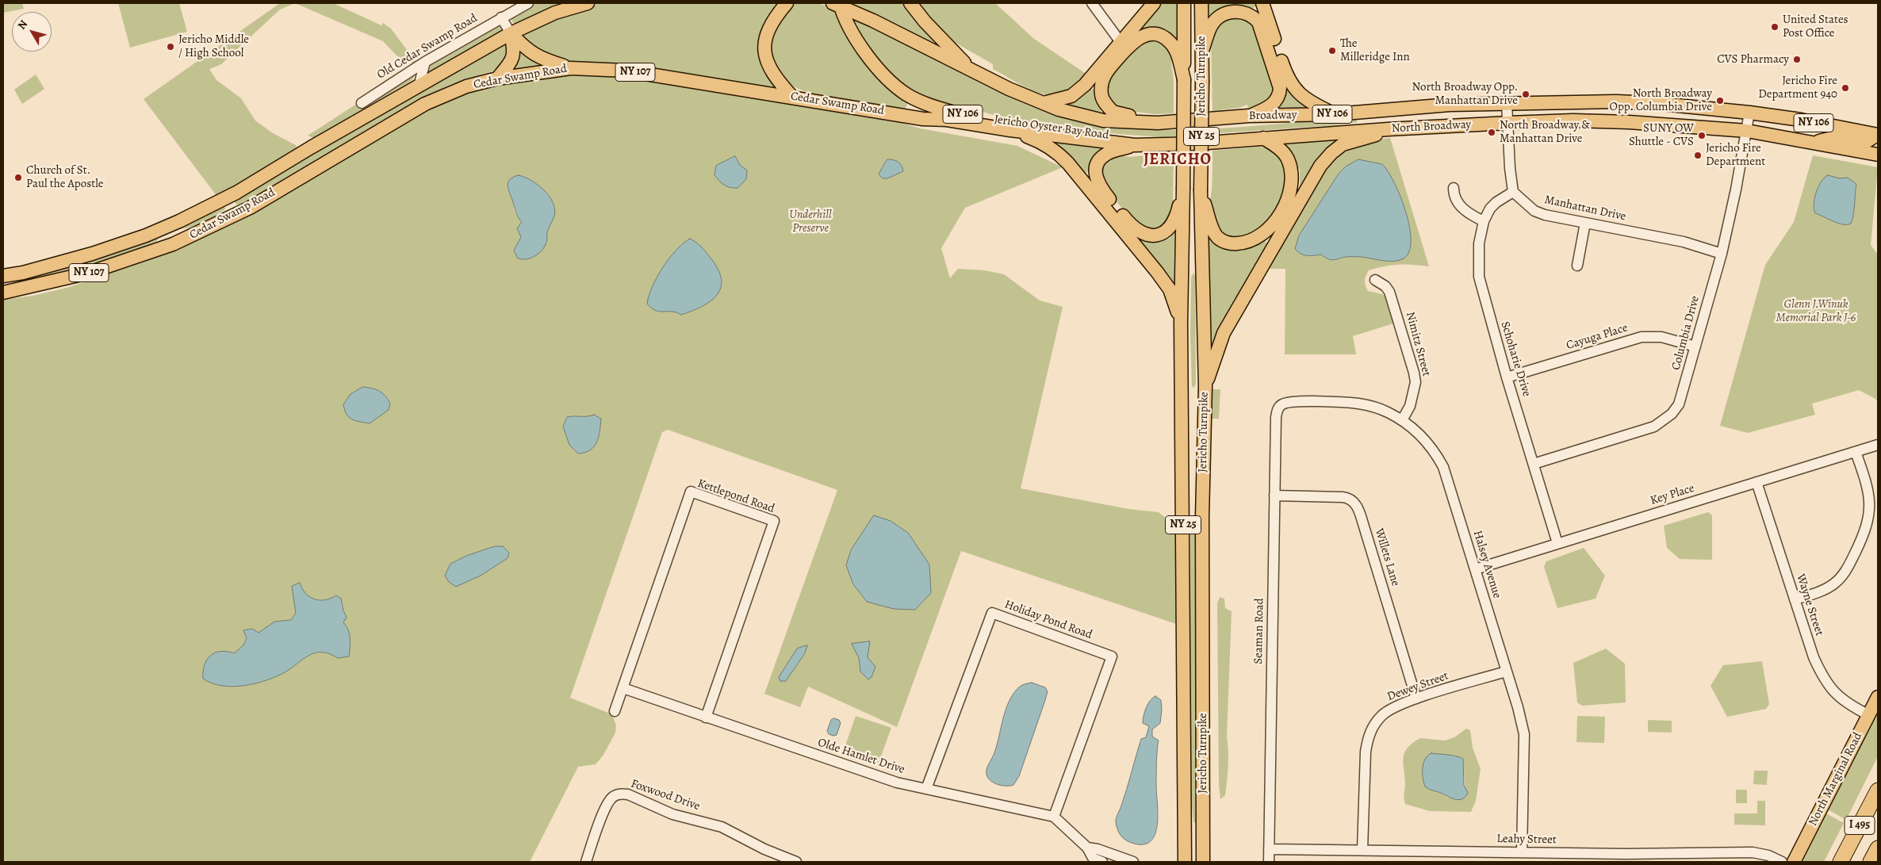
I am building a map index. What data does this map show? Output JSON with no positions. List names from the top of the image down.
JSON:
{
  "streets": {
    "highway": ["I 495"],
    "main road": [
      "NY 107",
      "Jericho Turnpike",
      "Cedar Swamp Road",
      "NY 106",
      "Broadway",
      "North Broadway",
      "Jericho Oyster Bay Road",
      "NY 25",
      "North Marginal Road"
    ],
    "street": [
      "Old Cedar Swamp Road",
      "Manhattan Drive",
      "Columbia Drive",
      "Cayuga Place",
      "Nimitz Street",
      "Schoharie Drive",
      "Key Place",
      "Kettlepond Road",
      "Willets Lane",
      "Halsey Avenue",
      "Wayne Street",
      "Holiday Pond Road",
      "Seaman Road",
      "Dewey Street",
      "Olde Hamlet Drive",
      "Foxwood Drive",
      "Leahy Street"
    ]
  },
  "crossings": [
    ["Cedar Swamp Road", "North Broadway"],
    ["Cedar Swamp Road", "Jericho Oyster Bay Road"],
    ["NY 106", "Broadway"],
    ["NY 106", "Columbia Drive"],
    ["North Broadway", "Jericho Oyster Bay Road"],
    ["North Broadway", "Columbia Drive"],
    ["Manhattan Drive", "Columbia Drive"],
    ["Manhattan Drive", "Schoharie Drive"],
    ["Columbia Drive", "Cayuga Place"],
    ["Columbia Drive", "Schoharie Drive"],
    ["Cayuga Place", "Schoharie Drive"],
    ["Nimitz Street", "Halsey Avenue"],
    ["Schoharie Drive", "Key Place"],
    ["Key Place", "Halsey Avenue"],
    ["Key Place", "Wayne Street"],
    ["Kettlepond Road", "Olde Hamlet Drive"],
    ["Willets Lane", "Seaman Road"],
    ["Willets Lane", "Dewey Street"],
    ["Halsey Avenue", "Seaman Road"],
    ["Halsey Avenue", "Dewey Street"],
    ["Halsey Avenue", "Leahy Street"],
    ["Wayne Street", "North Marginal Road"],
    ["Holiday Pond Road", "Olde Hamlet Drive"],
    ["Seaman Road", "Leahy Street"],
    ["Dewey Street", "Leahy Street"]
  ],
  "districts": ["JERICHO"],
  "parks": ["Underhill Preserve", "Glenn J.Winuk Memorial Park J-6"],
  "places": [
    "United States Post Office",
    "Jericho Middle / High School",
    "The Milleridge Inn",
    "CVS Pharmacy",
    "Jericho Fire Department 940",
    "North Broadway Opp. Manhattan Drive",
    "North Broadway Opp. Columbia Drive",
    "North Broadway & Manhattan Drive",
    "SUNY OW Shuttle - CVS",
    "Jericho Fire Department",
    "Church of St. Paul the Apostle"
  ],
  "north": "top left"
}
